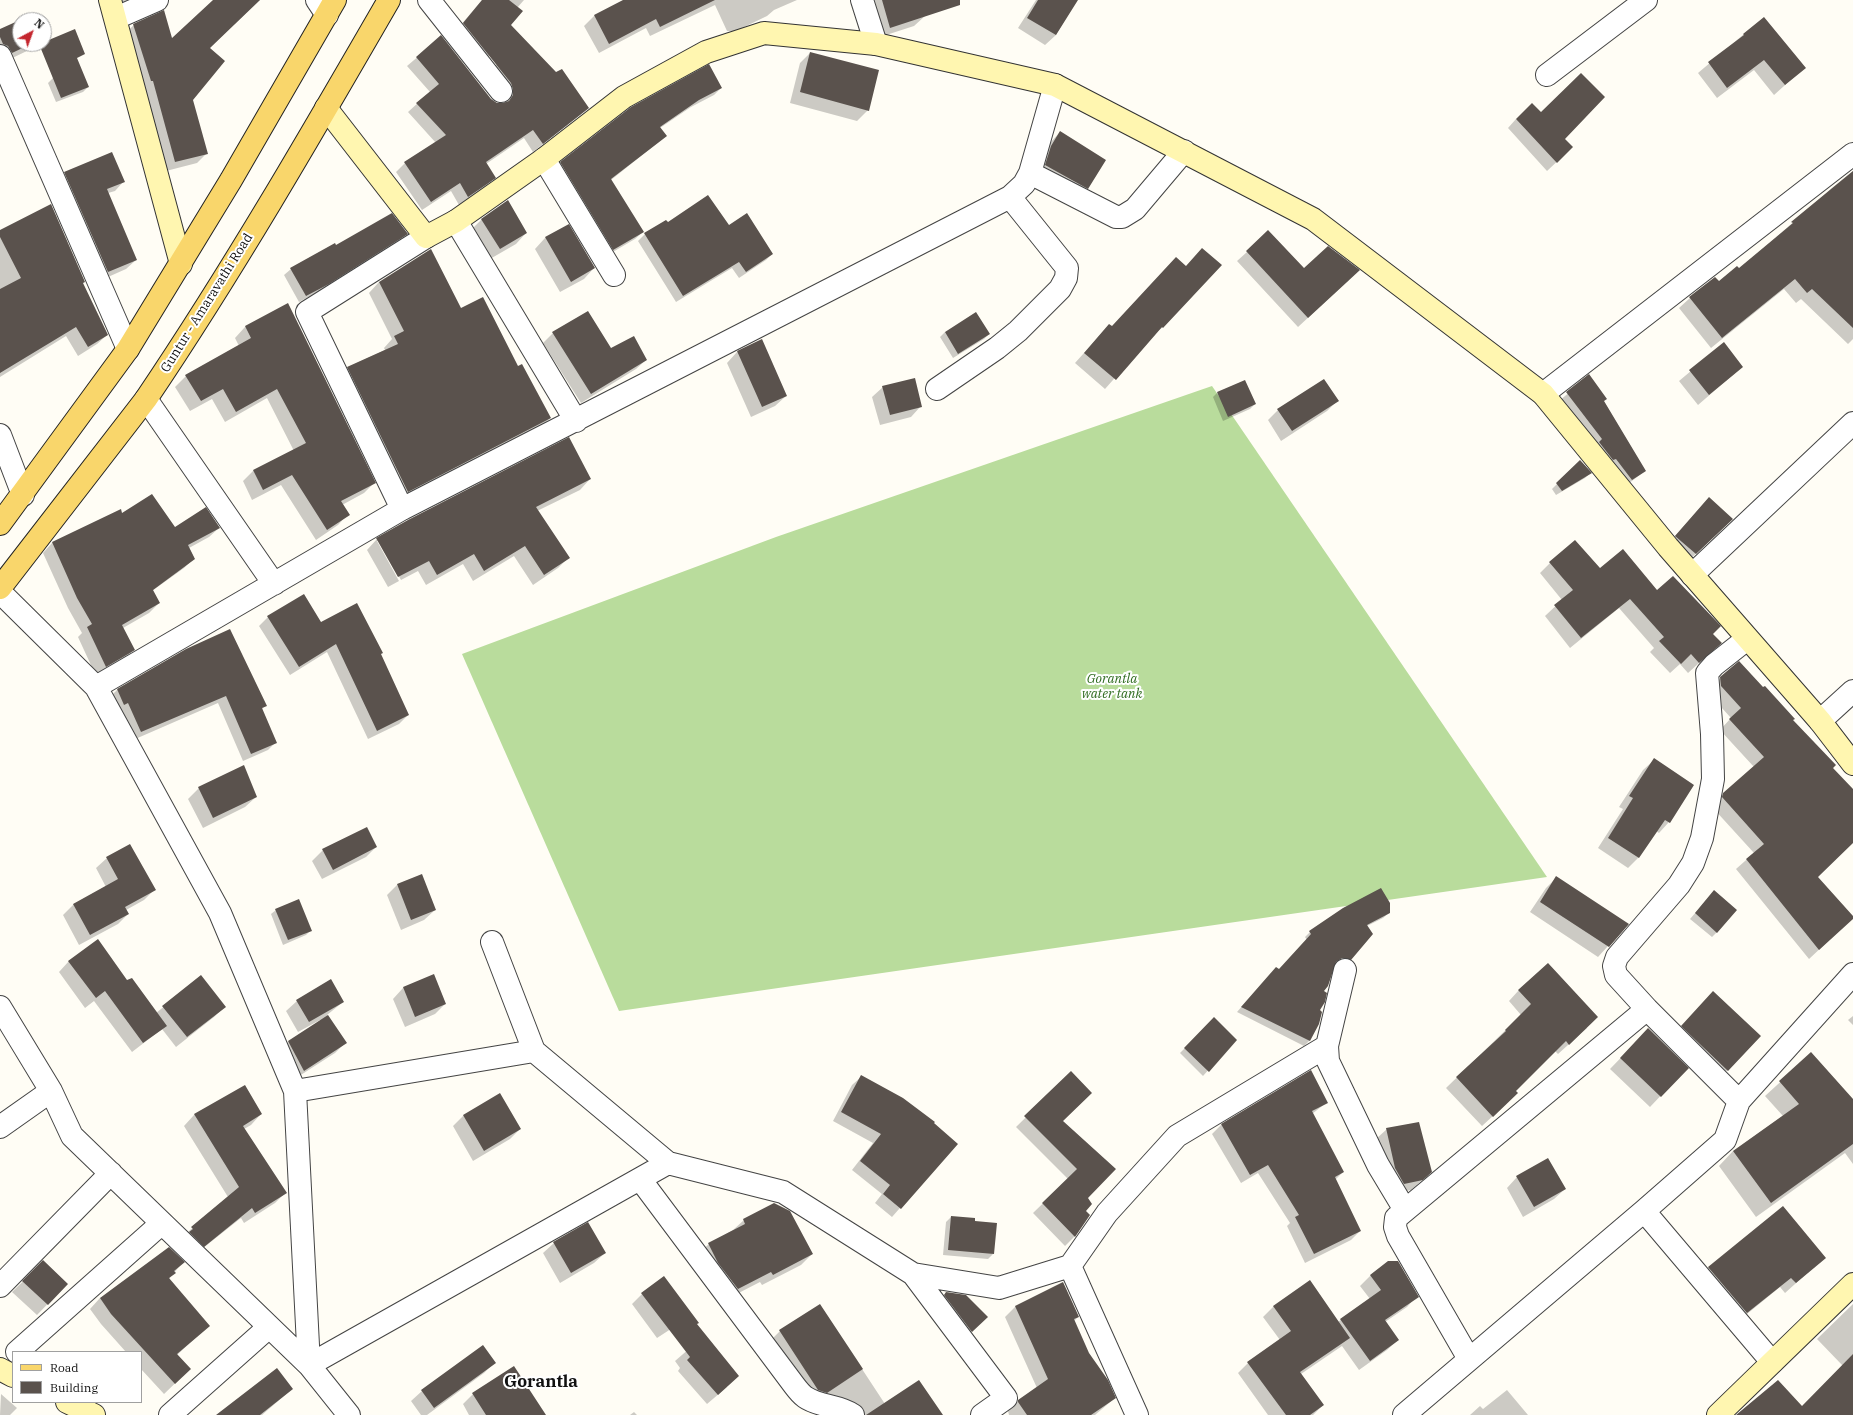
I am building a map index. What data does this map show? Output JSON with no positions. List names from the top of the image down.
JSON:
{
  "streets": {
    "main road": ["Guntur - Amaravathi Road"]
  },
  "districts": ["Gorantla"],
  "parks": ["Gorantla water tank"],
  "legend": ["Road", "Building"],
  "north": "top right"
}
